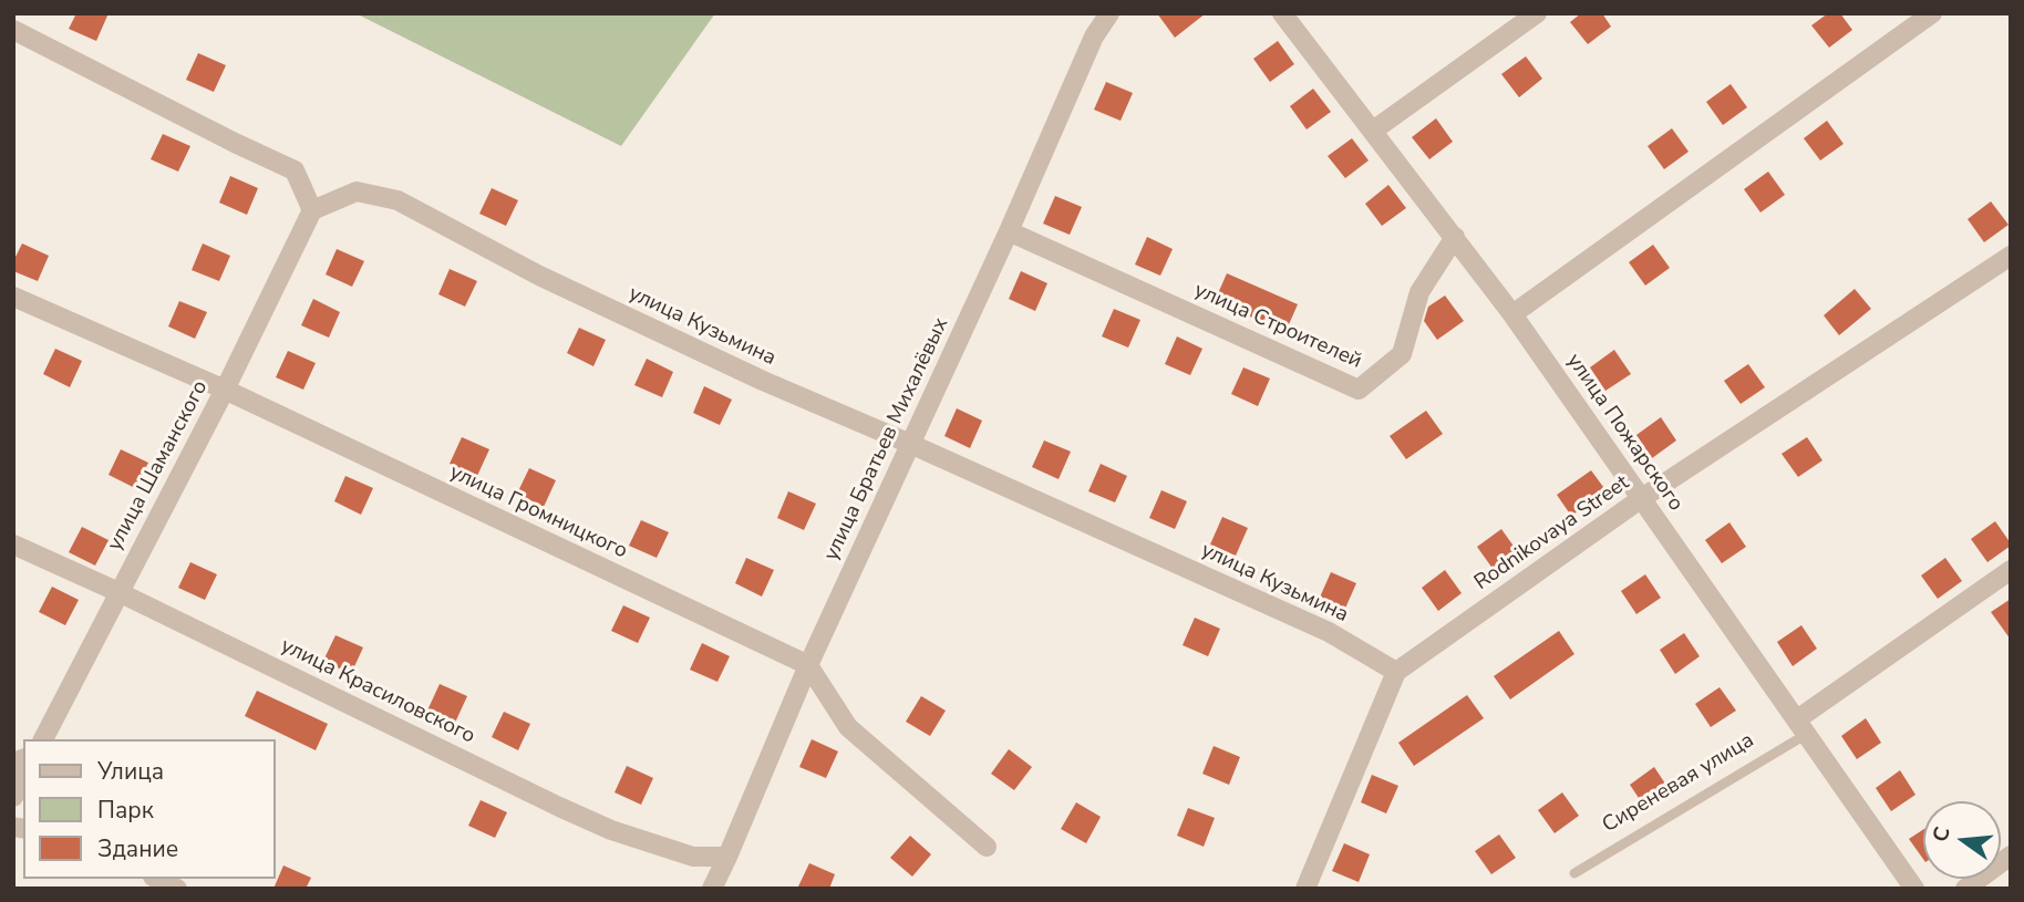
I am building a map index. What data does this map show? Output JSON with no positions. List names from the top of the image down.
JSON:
{
  "streets": {
    "street": [
      "улица Кузьмина",
      "улица Строителей",
      "улица Пожарского",
      "улица Братьев Михалёвых",
      "улица Шаманского",
      "улица Громницкого",
      "Rodnikovaya Street",
      "улица Красиловского",
      "Сиреневая улица"
    ]
  },
  "crossings": [
    ["улица Кузьмина", "улица Братьев Михалёвых"],
    ["улица Кузьмина", "улица Шаманского"],
    ["улица Кузьмина", "Rodnikovaya Street"],
    ["улица Строителей", "улица Пожарского"],
    ["улица Строителей", "улица Братьев Михалёвых"],
    ["улица Пожарского", "Rodnikovaya Street"],
    ["улица Пожарского", "Сиреневая улица"],
    ["улица Братьев Михалёвых", "улица Громницкого"],
    ["улица Братьев Михалёвых", "улица Красиловского"],
    ["улица Шаманского", "улица Громницкого"],
    ["улица Шаманского", "улица Красиловского"]
  ],
  "legend": ["Улица", "Парк", "Здание"],
  "north": "left"
}
